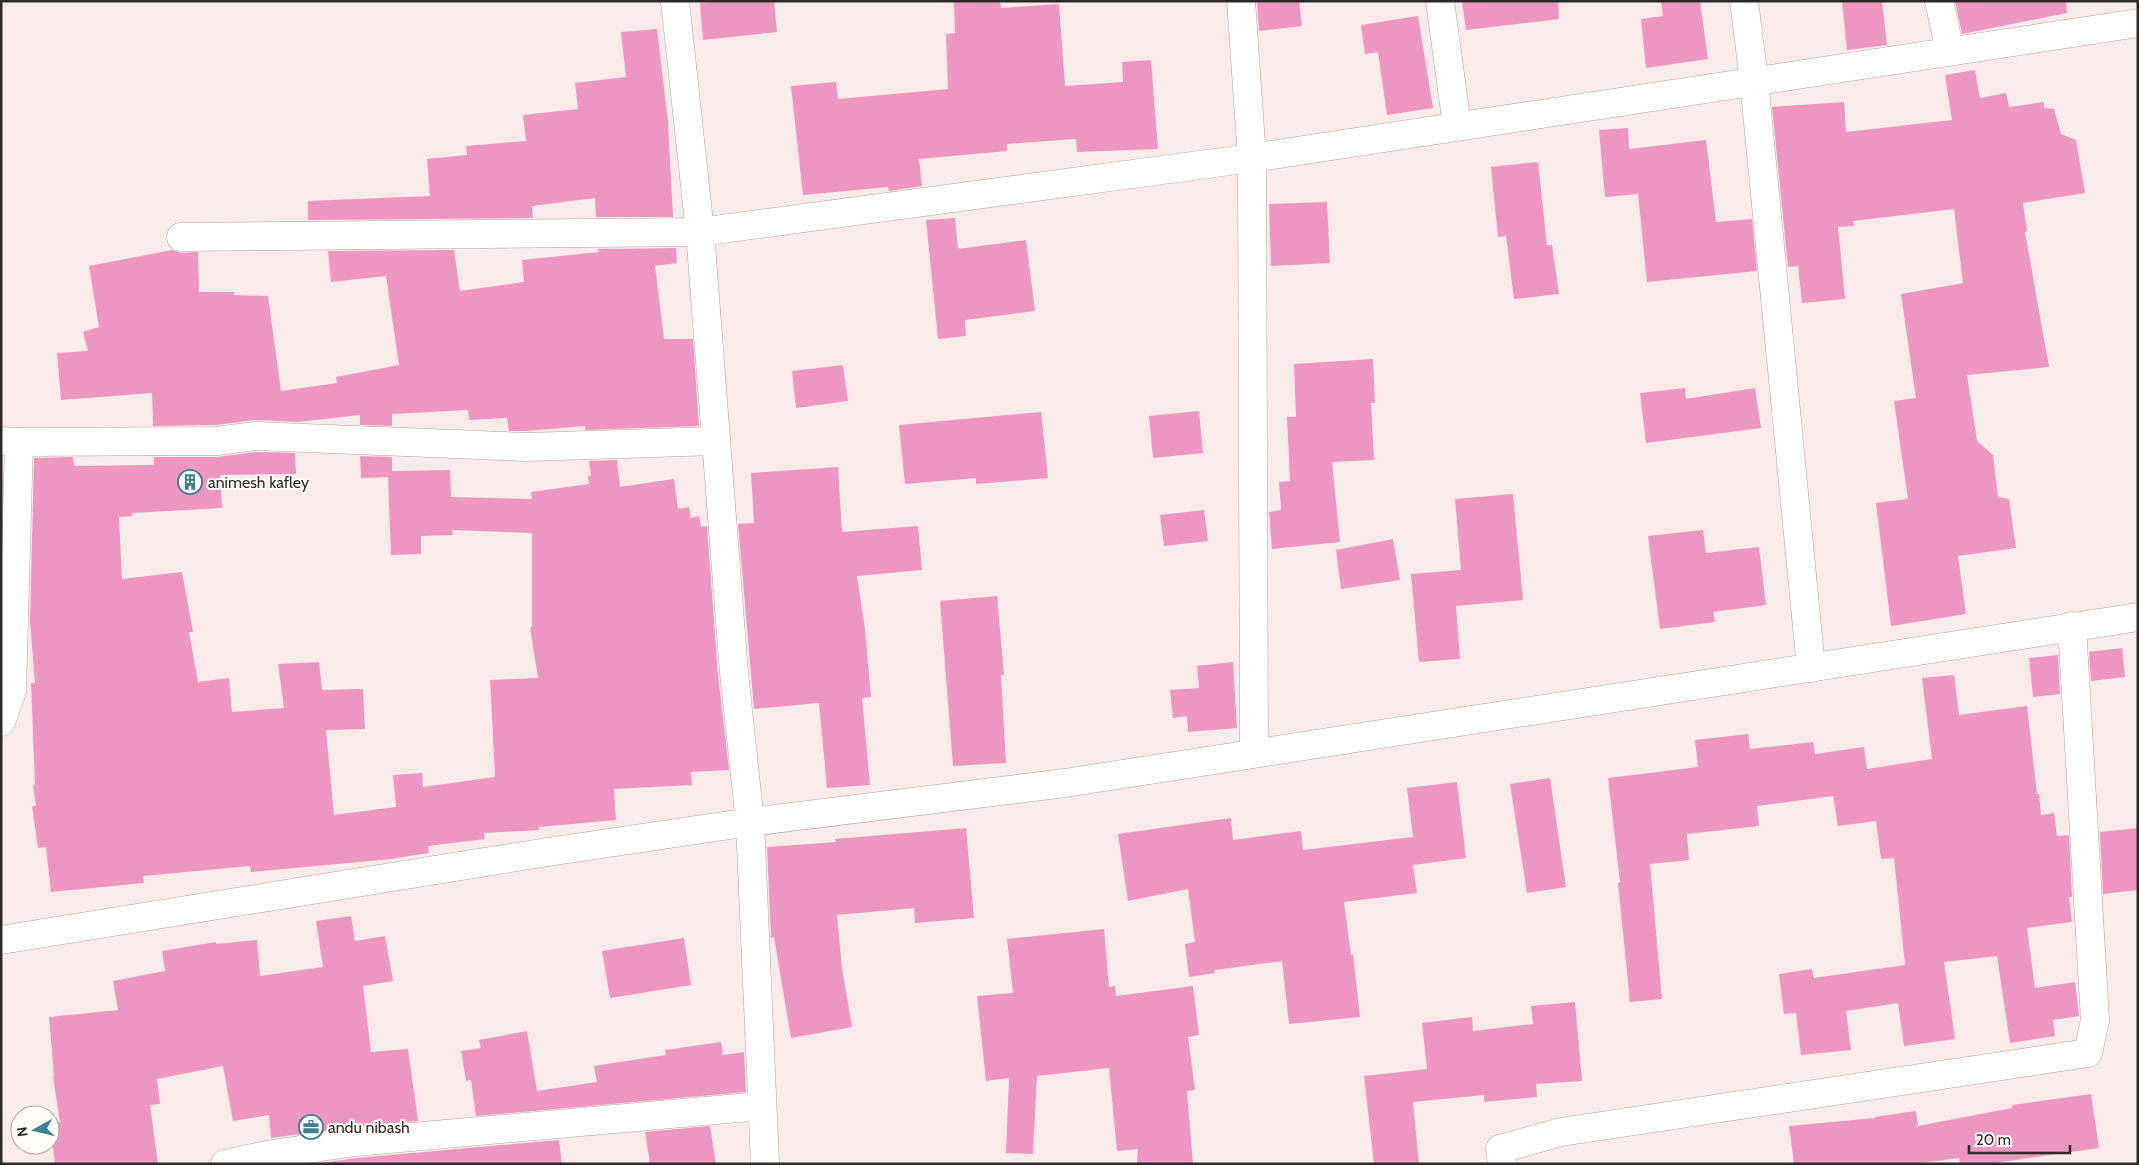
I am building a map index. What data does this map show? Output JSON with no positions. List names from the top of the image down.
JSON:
{
  "places": {
    "building": ["animesh kafley"],
    "office": ["andu nibash"]
  },
  "scale_bar": "20 m",
  "north": "left"
}
